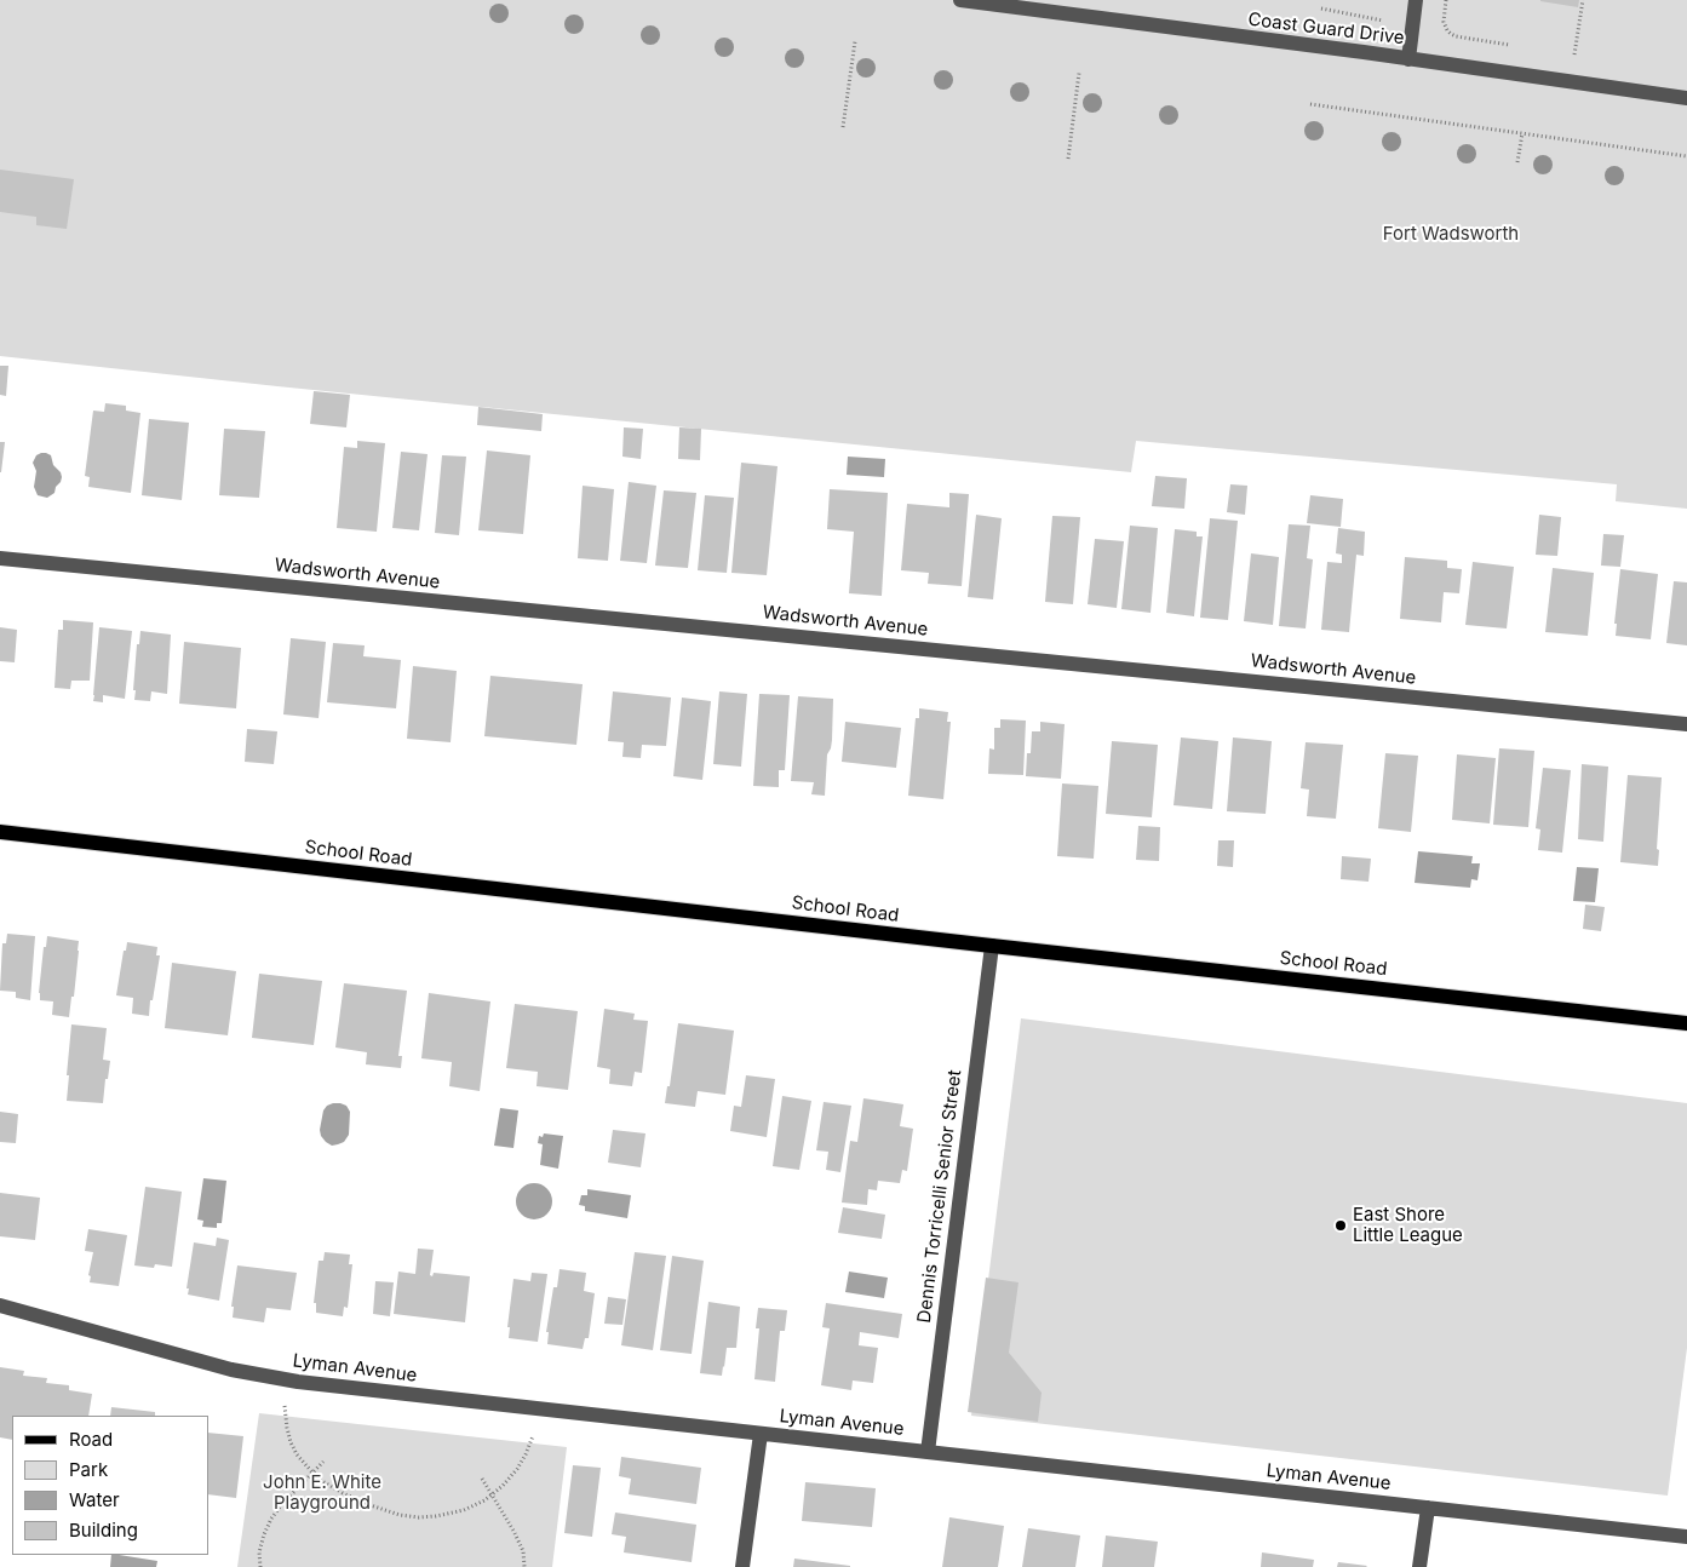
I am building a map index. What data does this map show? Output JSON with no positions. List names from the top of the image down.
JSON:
{
  "streets": {
    "main road": ["School Road"],
    "street": [
      "Coast Guard Drive",
      "Wadsworth Avenue",
      "Dennis Torricelli Senior Street",
      "Lyman Avenue"
    ]
  },
  "crossings": [
    ["School Road", "Dennis Torricelli Senior Street"],
    ["Dennis Torricelli Senior Street", "Lyman Avenue"]
  ],
  "parks": ["Fort Wadsworth", "John E. White Playground"],
  "places": ["East Shore Little League"],
  "legend": [
    "Road",
    "Park",
    "Water",
    "Building"
  ]
}
